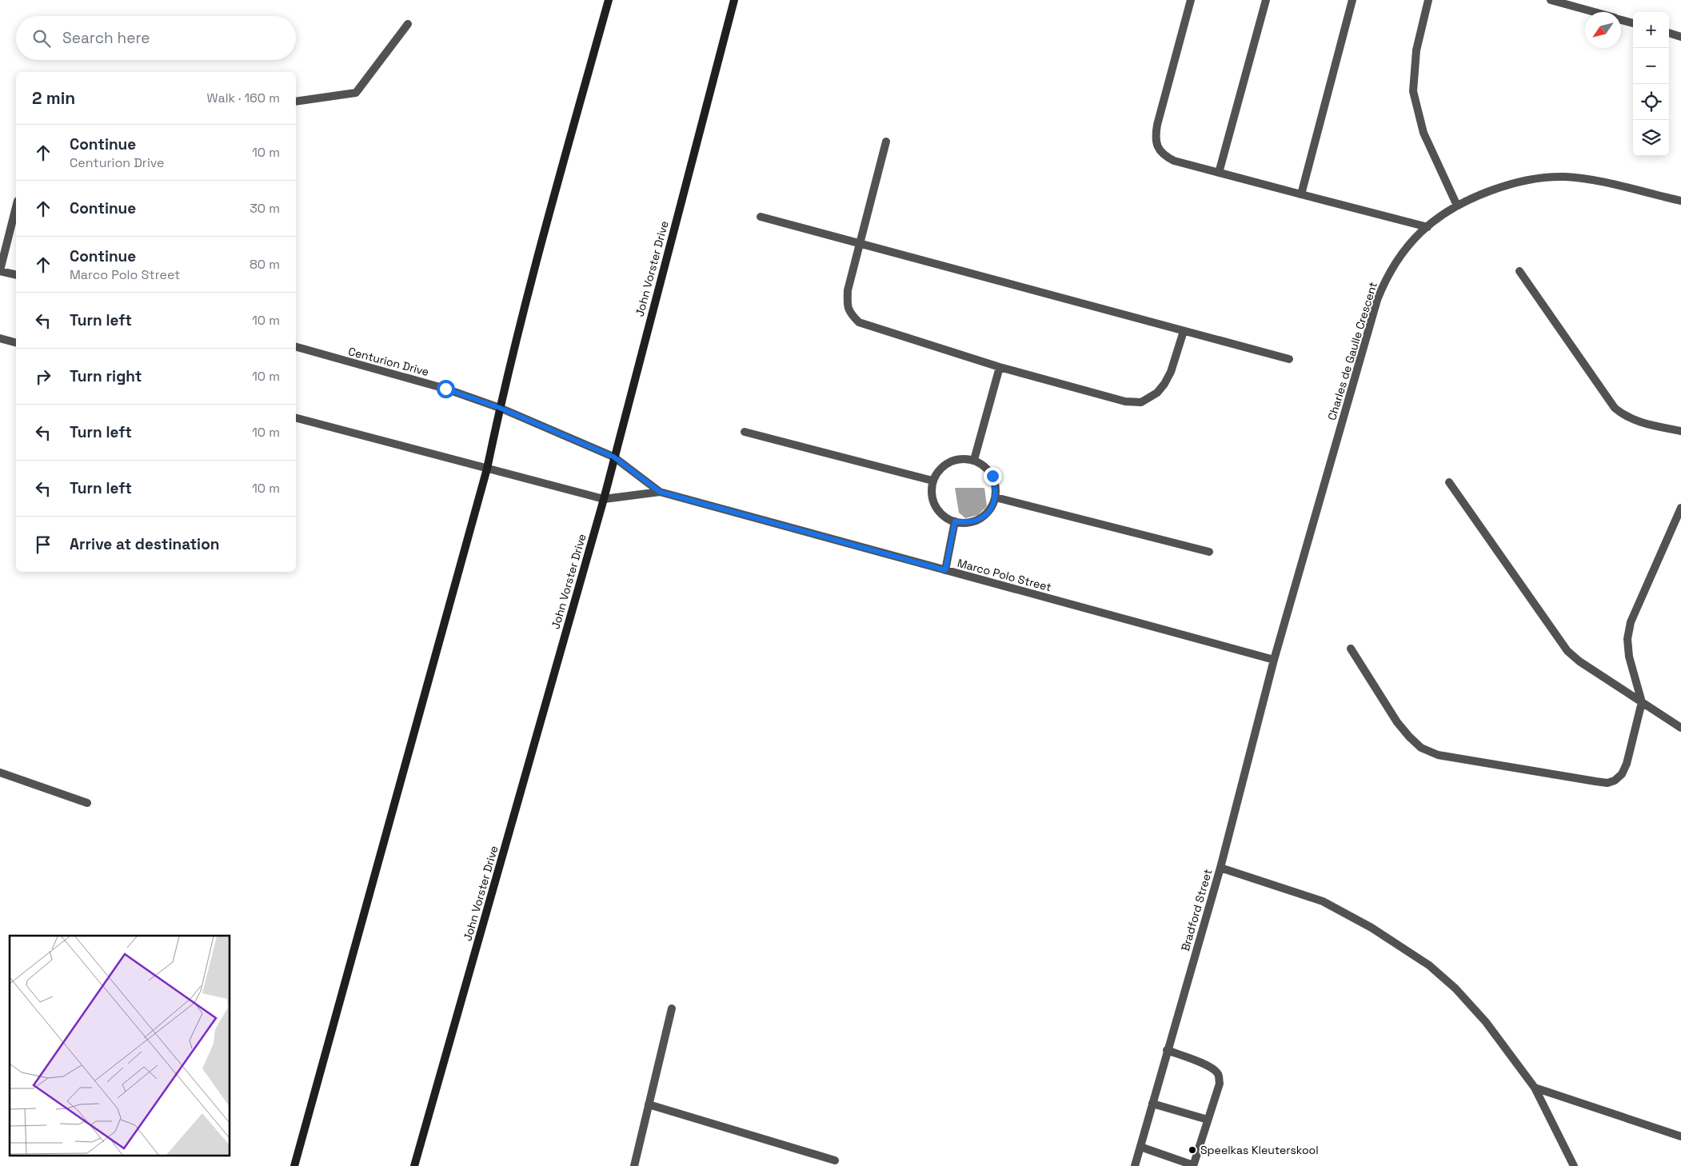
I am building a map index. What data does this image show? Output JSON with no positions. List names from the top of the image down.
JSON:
{
  "streets": {
    "main road": ["John Vorster Drive"],
    "street": [
      "Charles de Gaulle Crescent",
      "Centurion Drive",
      "Marco Polo Street",
      "Bradford Street"
    ]
  },
  "crossings": [
    ["John Vorster Drive", "Centurion Drive"],
    ["John Vorster Drive", "Marco Polo Street"],
    ["Charles de Gaulle Crescent", "Marco Polo Street"],
    ["Charles de Gaulle Crescent", "Bradford Street"],
    ["Centurion Drive", "Marco Polo Street"],
    ["Marco Polo Street", "Bradford Street"]
  ],
  "places": ["Speelkas Kleuterskool"],
  "north": "bottom left",
  "page": {
    "map_buttons": ["+", "−"],
    "search": "Search here",
    "heading": ["2 min", "Walk · 160 m"],
    "list": [
      ["Continue", "Centurion Drive", "10 m"],
      ["Continue", "30 m"],
      ["Continue", "Marco Polo Street", "80 m"],
      ["Turn left", "10 m"],
      ["Turn right", "10 m"],
      ["Turn left", "10 m"],
      ["Turn left", "10 m"],
      "Arrive at destination"
    ]
  }
}
